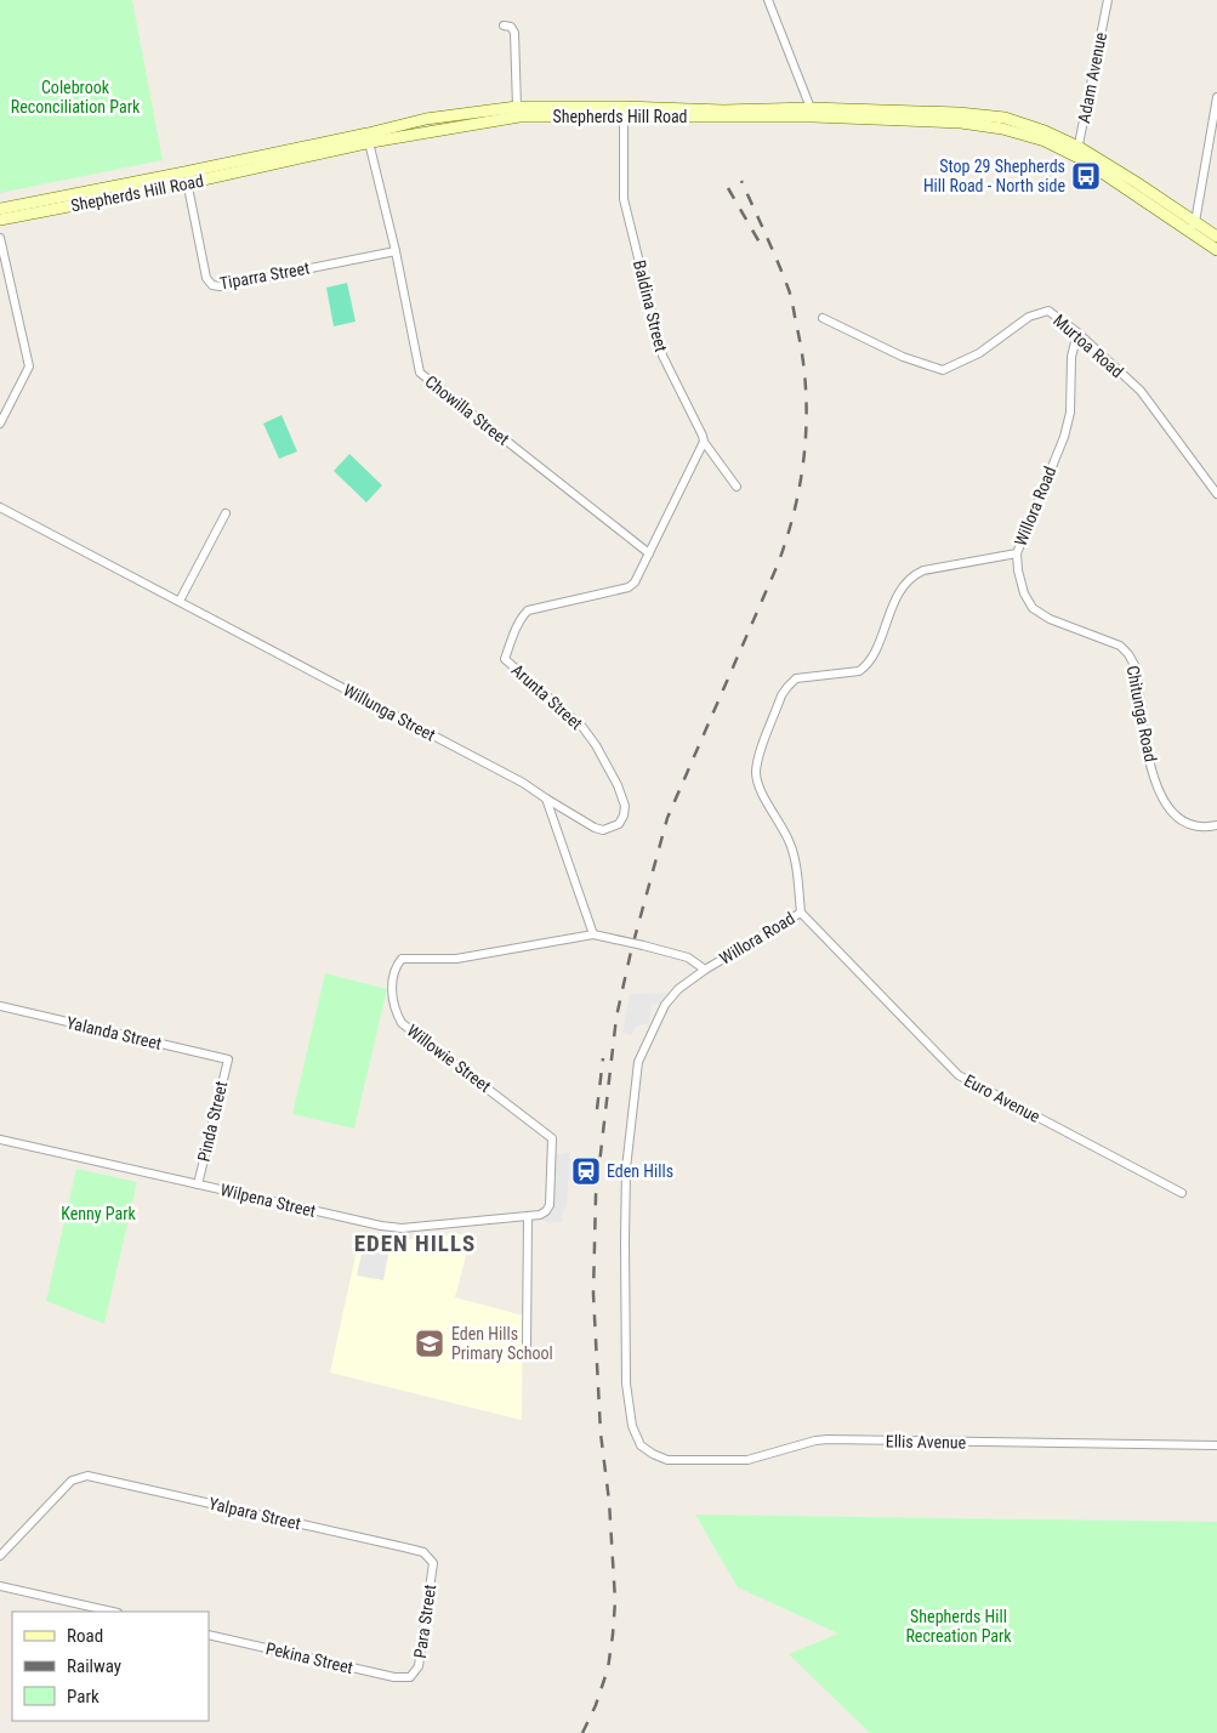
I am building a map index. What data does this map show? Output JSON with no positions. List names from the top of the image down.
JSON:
{
  "streets": {
    "main road": ["Shepherds Hill Road"],
    "street": [
      "Adam Avenue",
      "Tiparra Street",
      "Baldina Street",
      "Murtoa Road",
      "Chowilla Street",
      "Willora Road",
      "Arunta Street",
      "Willunga Street",
      "Chitunga Road",
      "Yalanda Street",
      "Willowie Street",
      "Euro Avenue",
      "Pinda Street",
      "Wilpena Street",
      "Ellis Avenue",
      "Yalpara Street",
      "Para Street",
      "Pekina Street"
    ]
  },
  "crossings": [
    ["Adam Avenue", "Shepherds Hill Road"],
    ["Shepherds Hill Road", "Tiparra Street"],
    ["Shepherds Hill Road", "Baldina Street"],
    ["Shepherds Hill Road", "Chowilla Street"],
    ["Tiparra Street", "Chowilla Street"],
    ["Murtoa Road", "Willora Road"],
    ["Chowilla Street", "Arunta Street"],
    ["Willora Road", "Chitunga Road"],
    ["Willora Road", "Euro Avenue"],
    ["Willora Road", "Ellis Avenue"],
    ["Arunta Street", "Willunga Street"],
    ["Yalanda Street", "Pinda Street"],
    ["Willowie Street", "Wilpena Street"],
    ["Pinda Street", "Wilpena Street"],
    ["Yalpara Street", "Para Street"],
    ["Para Street", "Pekina Street"]
  ],
  "districts": ["EDEN HILLS"],
  "parks": ["Colebrook Reconciliation Park", "Kenny Park", "Shepherds Hill Recreation Park"],
  "places": {
    "bus stop": ["Stop 29 Shepherds Hill Road - North side"],
    "station": ["Eden Hills"],
    "school or university": ["Eden Hills Primary School"]
  },
  "legend": ["Road", "Railway", "Park"]
}
